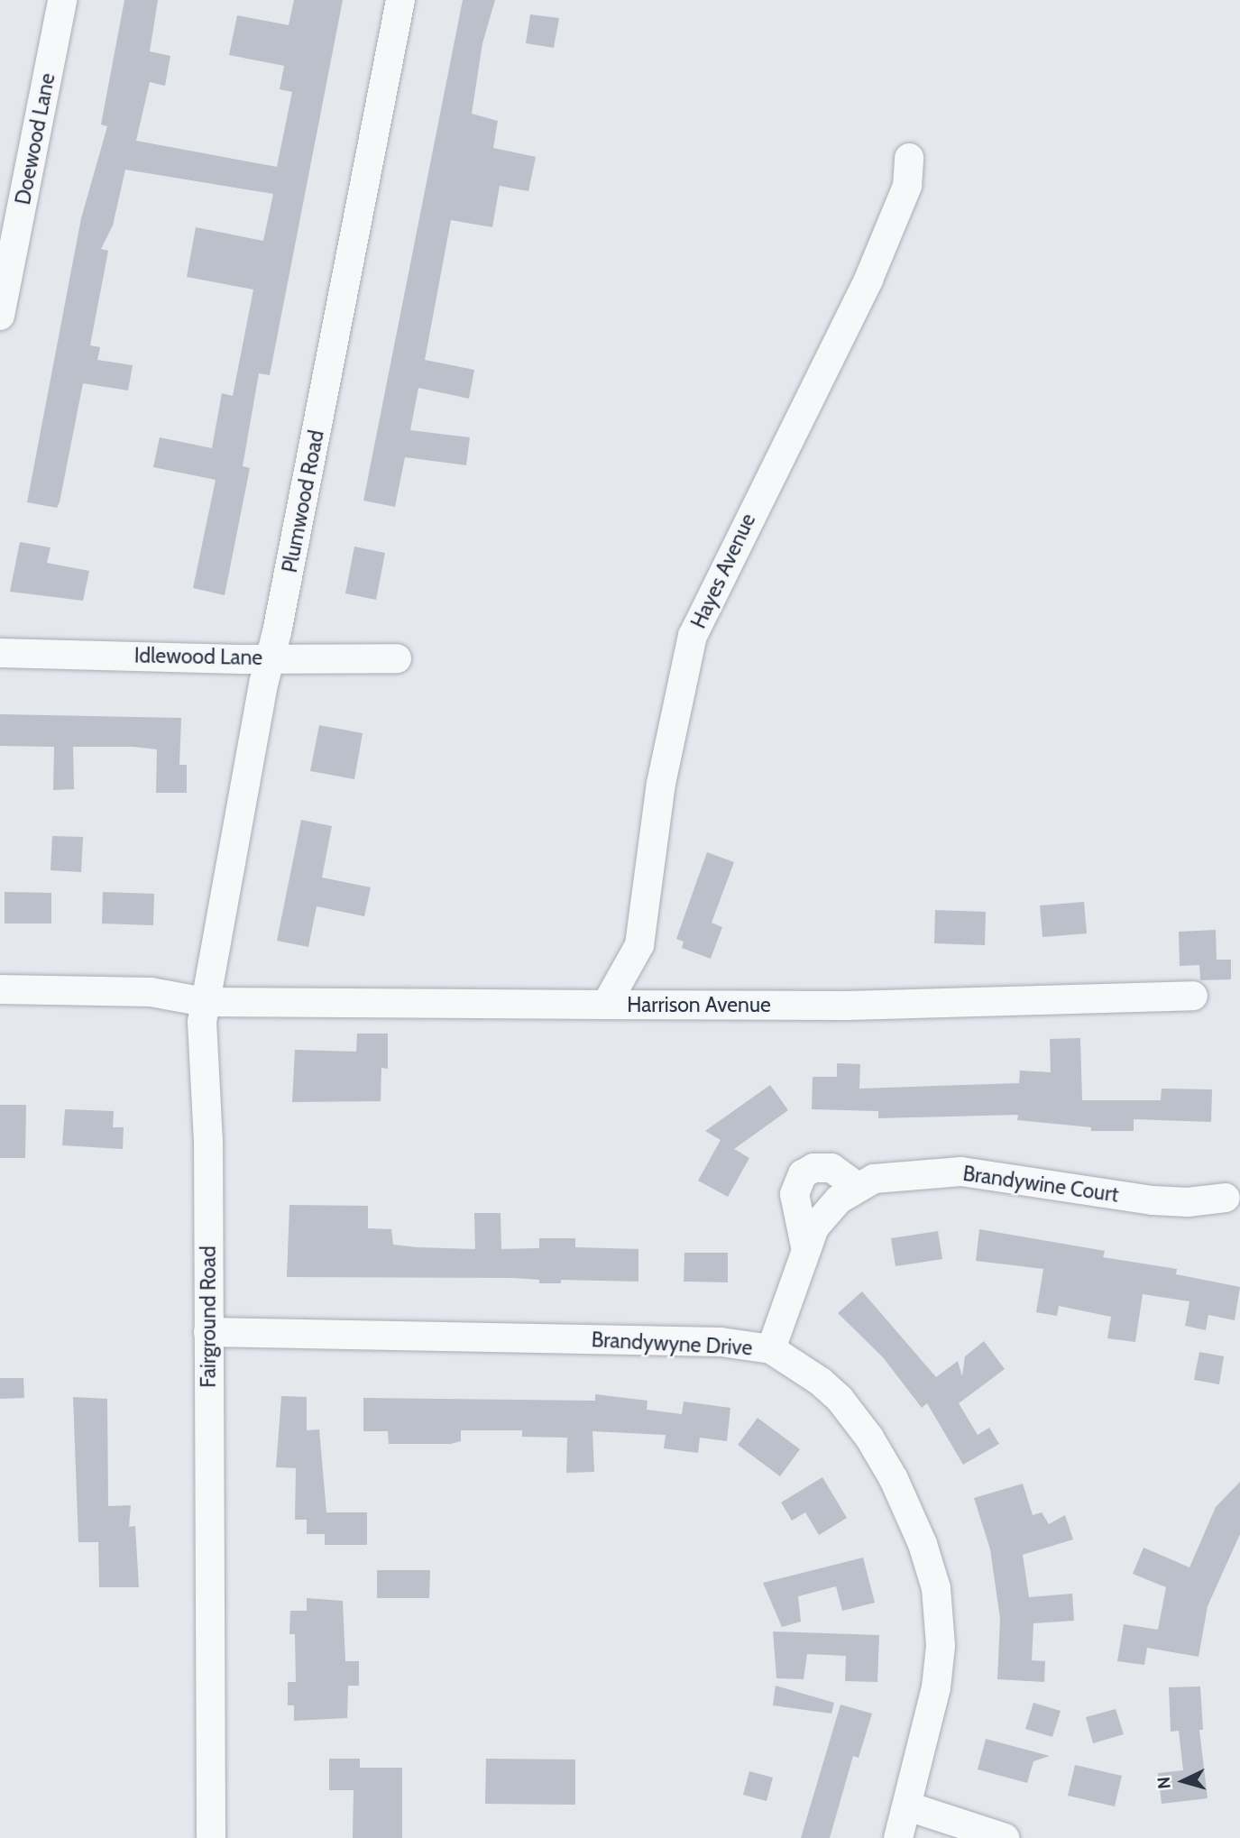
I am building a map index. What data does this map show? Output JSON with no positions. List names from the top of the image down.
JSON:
{
  "streets": {
    "street": [
      "Doewood Lane",
      "Plumwood Road",
      "Hayes Avenue",
      "Idlewood Lane",
      "Harrison Avenue",
      "Brandywine Court",
      "Fairground Road",
      "Brandywyne Drive"
    ]
  },
  "crossings": [
    ["Plumwood Road", "Idlewood Lane"],
    ["Plumwood Road", "Harrison Avenue"],
    ["Plumwood Road", "Fairground Road"],
    ["Hayes Avenue", "Harrison Avenue"],
    ["Harrison Avenue", "Fairground Road"],
    ["Brandywine Court", "Brandywyne Drive"],
    ["Fairground Road", "Brandywyne Drive"]
  ],
  "north": "left"
}
